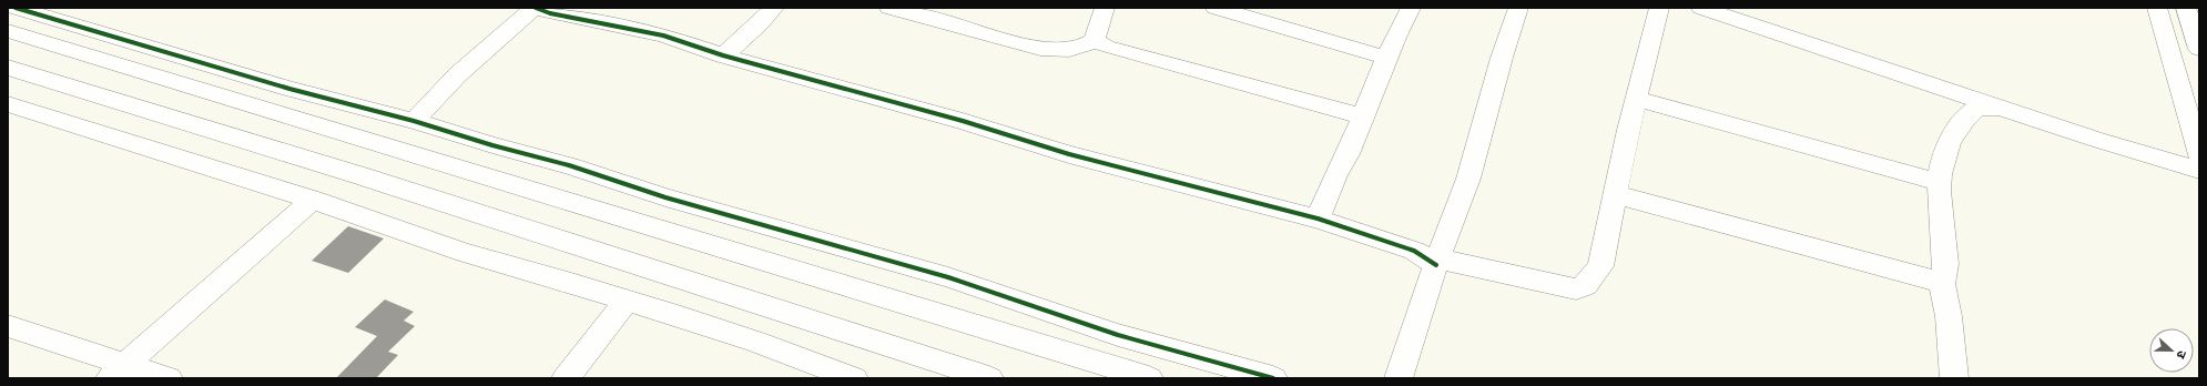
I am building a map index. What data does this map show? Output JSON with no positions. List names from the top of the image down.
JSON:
{
  "north": "right"
}
